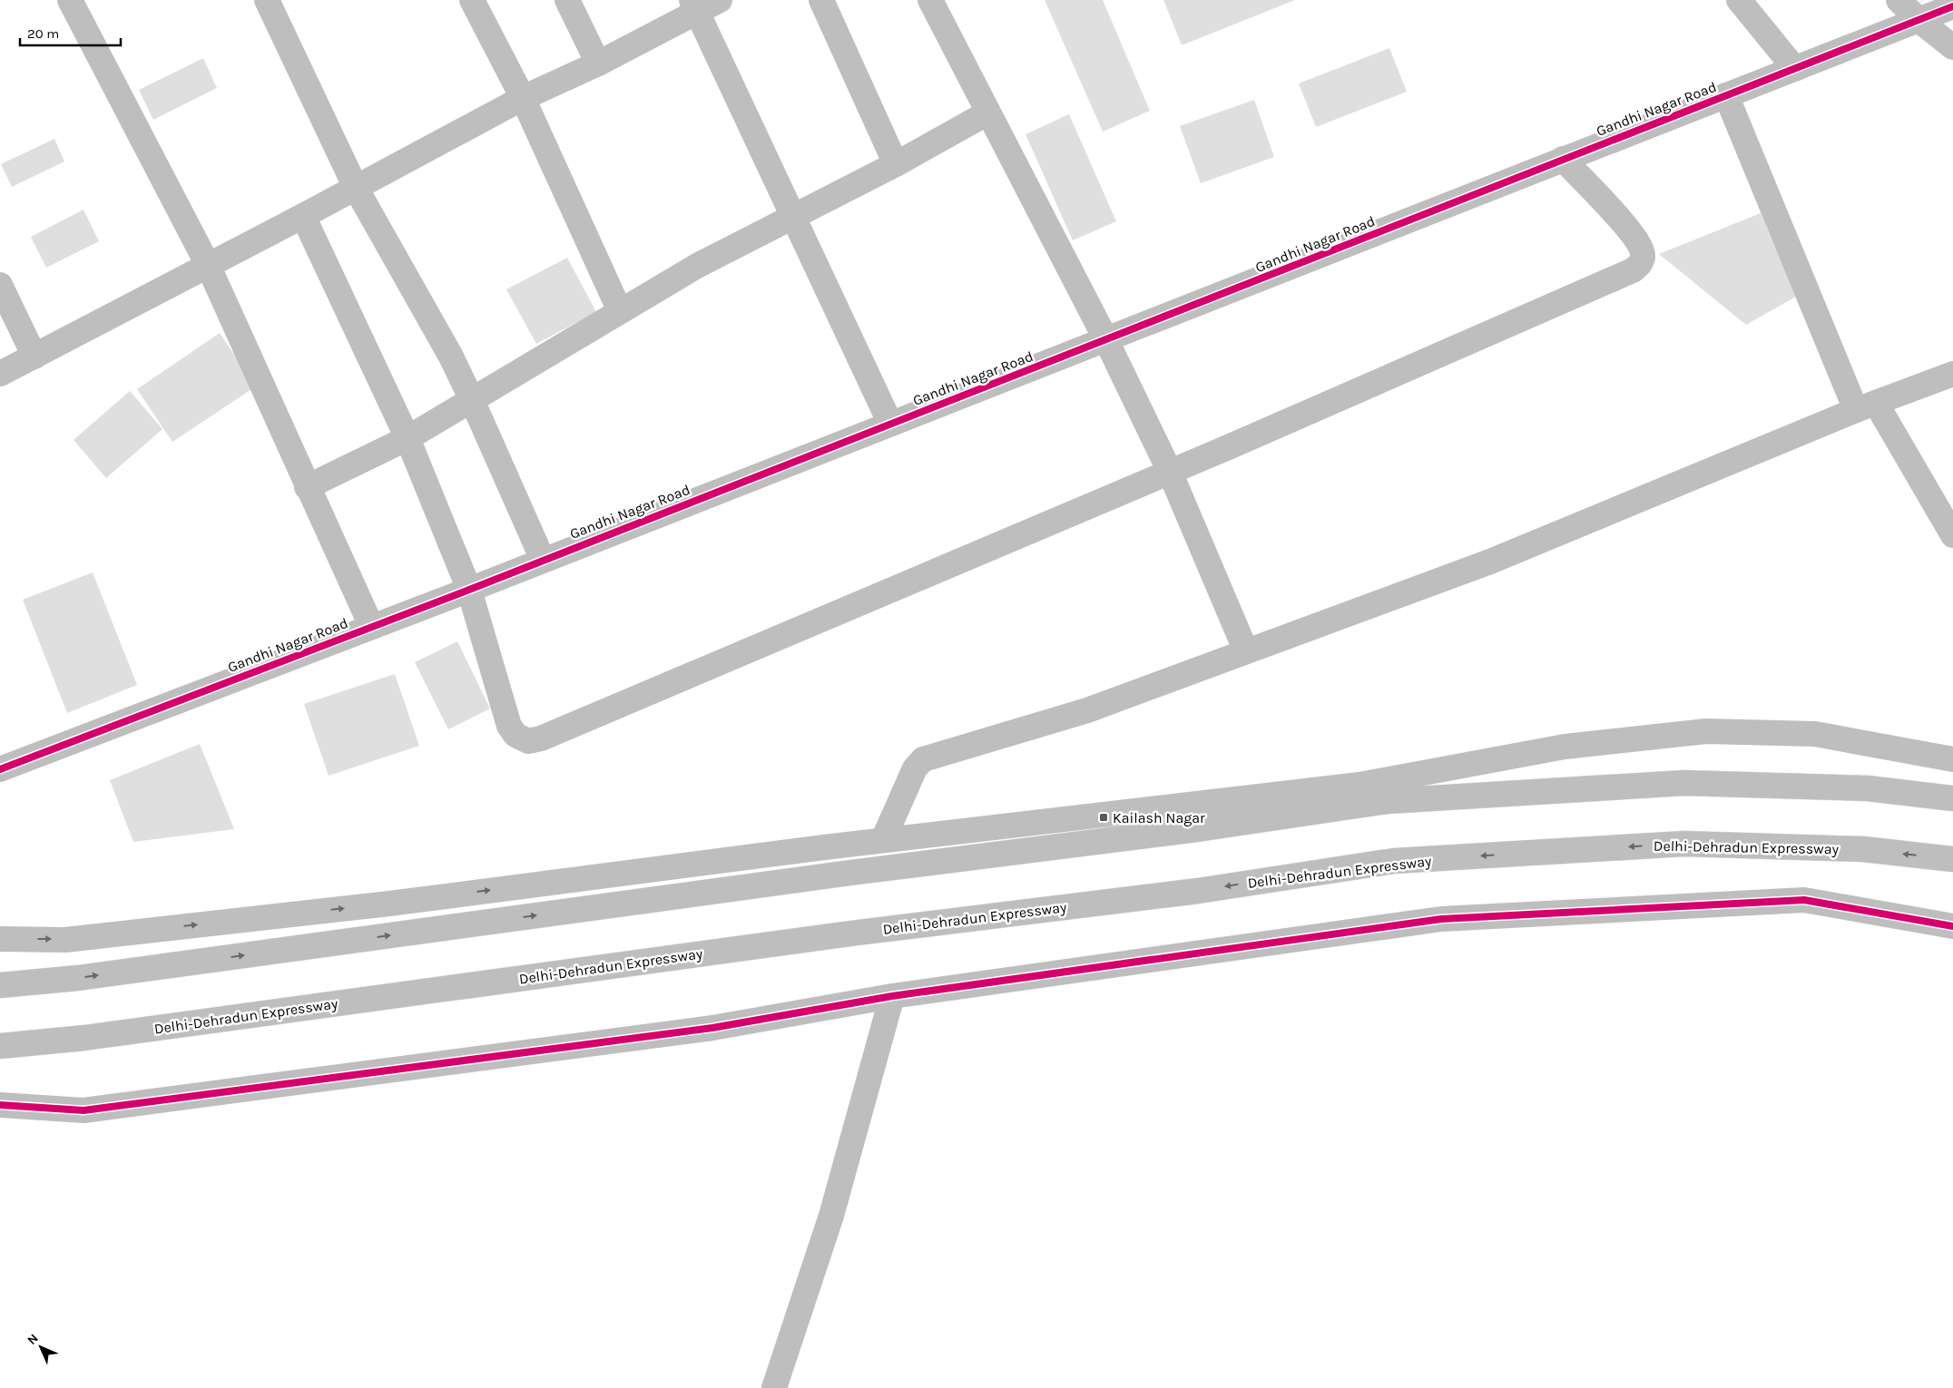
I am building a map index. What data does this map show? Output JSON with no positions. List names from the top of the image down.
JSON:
{
  "streets": {
    "main road": ["Gandhi Nagar Road", "Delhi-Dehradun Expressway"]
  },
  "places": {
    "transit": ["Kailash Nagar"]
  },
  "scale_bar": "20 m",
  "north": "top left"
}
